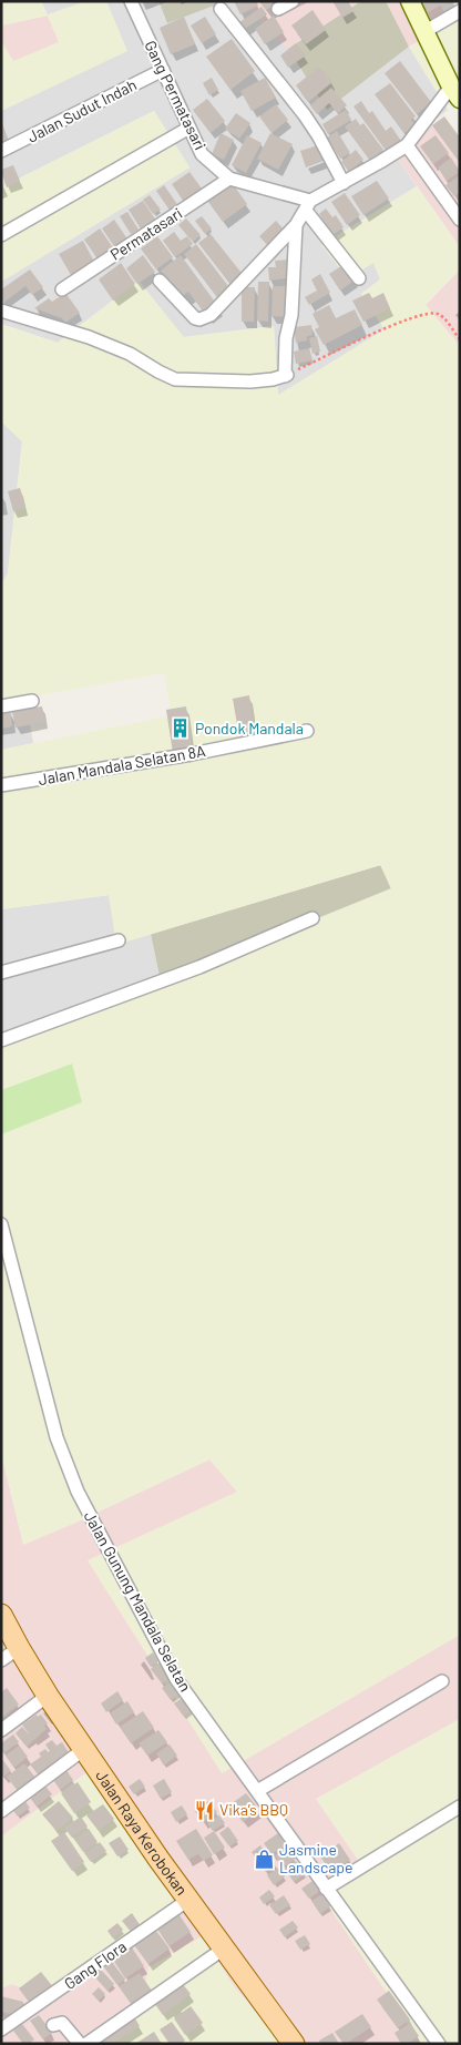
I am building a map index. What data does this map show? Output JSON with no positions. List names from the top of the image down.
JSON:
{
  "streets": {
    "main road": ["Jalan Raya Kerobokan"],
    "street": [
      "Gang Permatasari",
      "Jalan Sudut Indah",
      "Permatasari",
      "Jalan Mandala Selatan 8A",
      "Jalan Gunung Mandala Selatan",
      "Gang Flora"
    ]
  },
  "crossings": [
    ["Gang Permatasari", "Jalan Sudut Indah"],
    ["Gang Permatasari", "Permatasari"],
    ["Jalan Raya Kerobokan", "Gang Flora"]
  ],
  "places": {
    "building": ["Pondok Mandala"],
    "restaurant": ["Vika’s BBQ"],
    "shop": ["Jasmine Landscape"]
  }
}
